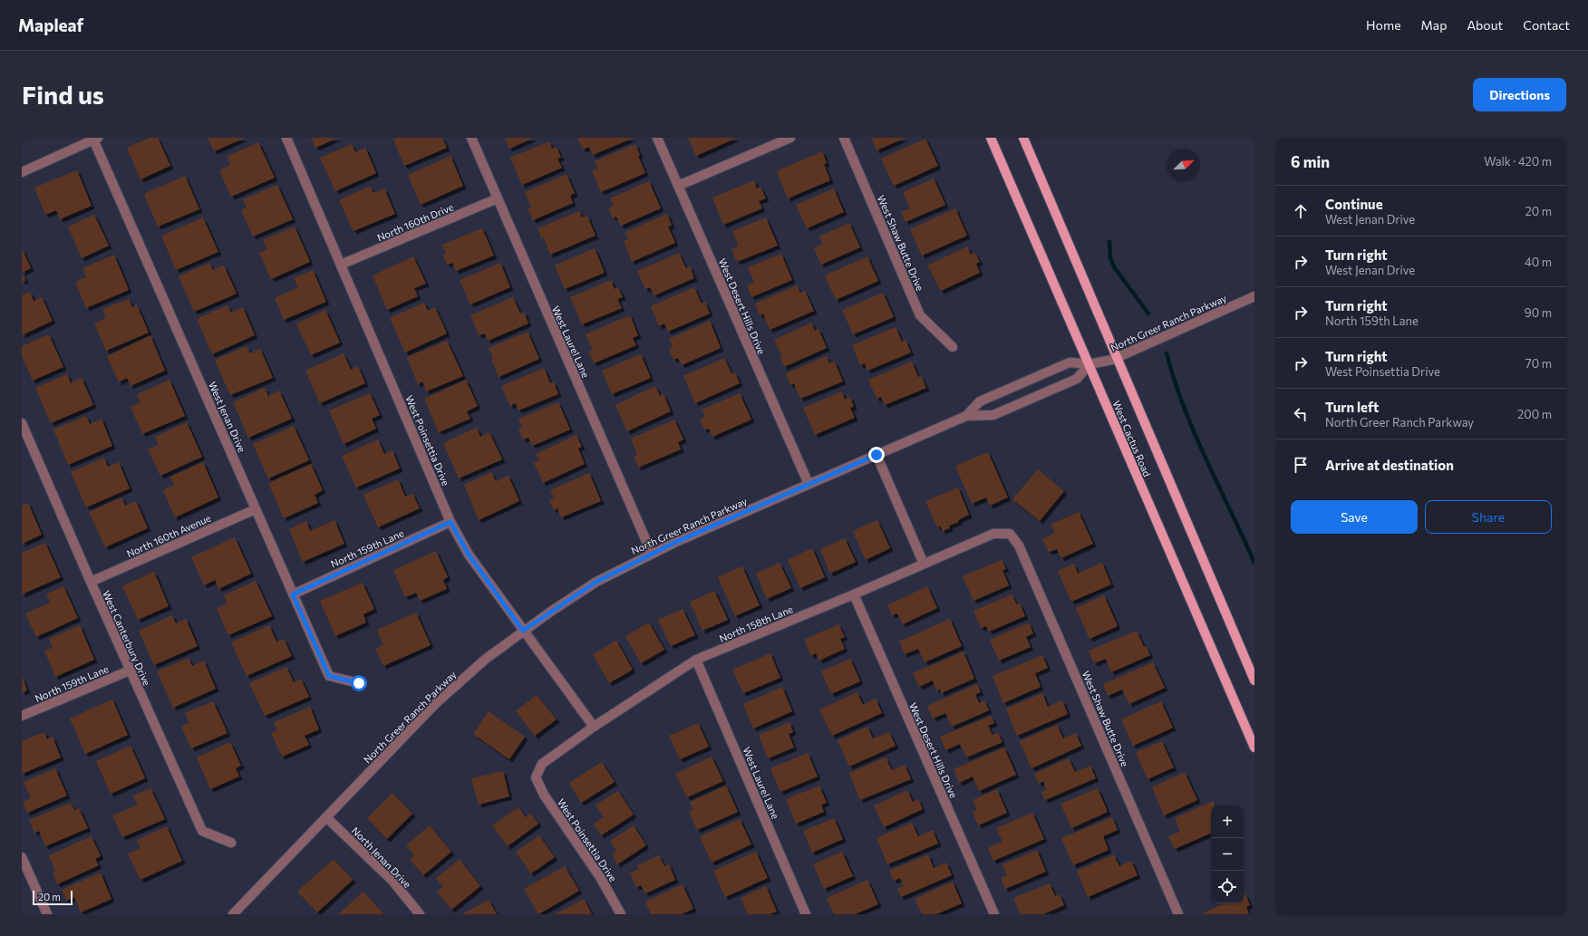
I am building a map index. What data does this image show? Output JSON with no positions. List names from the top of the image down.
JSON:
{
  "streets": {
    "main road": ["West Cactus Road"],
    "street": [
      "North 160th Drive",
      "West Shaw Butte Drive",
      "West Desert Hills Drive",
      "North Greer Ranch Parkway",
      "West Laurel Lane",
      "West Jenan Drive",
      "West Poinsettia Drive",
      "North 160th Avenue",
      "North 159th Lane",
      "North 158th Lane",
      "West Canterbury Drive",
      "North Jenan Drive"
    ]
  },
  "crossings": [
    ["North 160th Drive", "West Laurel Lane"],
    ["North 160th Drive", "West Poinsettia Drive"],
    ["West Shaw Butte Drive", "North 158th Lane"],
    ["West Desert Hills Drive", "North Greer Ranch Parkway"],
    ["West Desert Hills Drive", "North 158th Lane"],
    ["North Greer Ranch Parkway", "West Laurel Lane"],
    ["North Greer Ranch Parkway", "West Cactus Road"],
    ["North Greer Ranch Parkway", "West Poinsettia Drive"],
    ["North Greer Ranch Parkway", "North Jenan Drive"],
    ["West Laurel Lane", "North 158th Lane"],
    ["West Jenan Drive", "North 160th Avenue"],
    ["West Jenan Drive", "North 159th Lane"],
    ["West Poinsettia Drive", "North 159th Lane"],
    ["West Poinsettia Drive", "North 158th Lane"],
    ["North 160th Avenue", "West Canterbury Drive"],
    ["North 159th Lane", "West Canterbury Drive"]
  ],
  "scale_bar": "20 m",
  "north": "top right",
  "page": {
    "header": "Mapleaf",
    "nav": [
      "Home",
      "Map",
      "About",
      "Contact"
    ],
    "buttons": [
      "Directions",
      ["Save", "Share"]
    ],
    "title": "Find us",
    "heading": ["6 min", "Walk · 420 m"],
    "list": [
      ["Continue", "West Jenan Drive", "20 m"],
      ["Turn right", "West Jenan Drive", "40 m"],
      ["Turn right", "North 159th Lane", "90 m"],
      ["Turn right", "West Poinsettia Drive", "70 m"],
      ["Turn left", "North Greer Ranch Parkway", "200 m"],
      "Arrive at destination"
    ],
    "map_buttons": ["+", "−"],
    "scale": "20 m"
  }
}
